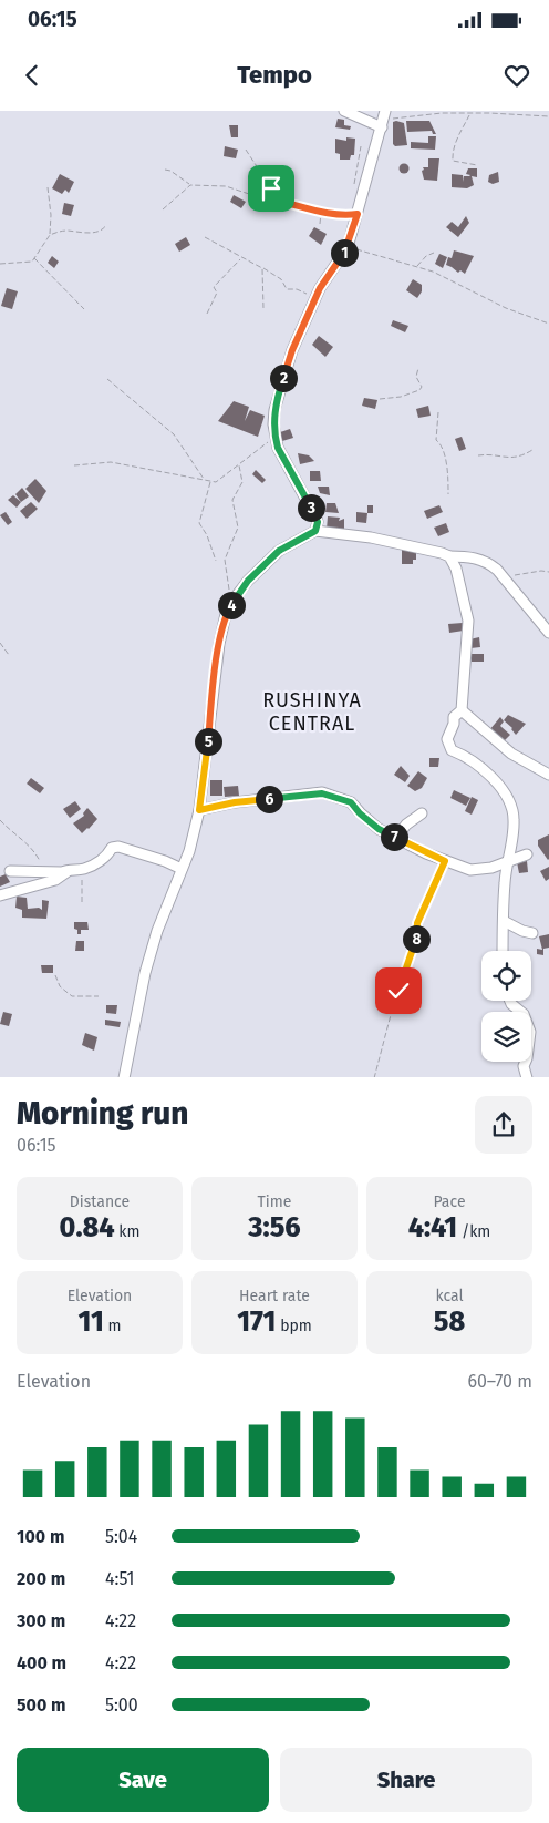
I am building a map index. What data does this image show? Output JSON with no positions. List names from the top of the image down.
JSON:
{
  "districts": ["RUSHINYA CENTRAL"],
  "page": {
    "status": "06:15",
    "header": "Tempo",
    "pins": [
      "1",
      "2",
      "3",
      "4",
      "5",
      "6",
      "7",
      "8"
    ],
    "heading": ["Morning run", "06:15"],
    "stats": [
      ["Distance", "0.84 km"],
      ["Time", "3:56"],
      ["Pace", "4:41 /km"],
      ["Elevation", "11 m"],
      ["Heart rate", "171 bpm"],
      ["kcal", "58"]
    ],
    "chart": ["Elevation", "60–70 m"],
    "list": [
      {
        "name": "100 m",
        "note": "5:04"
      },
      {
        "name": "200 m",
        "note": "4:51"
      },
      {
        "name": "300 m",
        "note": "4:22"
      },
      {
        "name": "400 m",
        "note": "4:22"
      },
      {
        "name": "500 m",
        "note": "5:00"
      }
    ],
    "buttons": ["Save", "Share"]
  }
}
